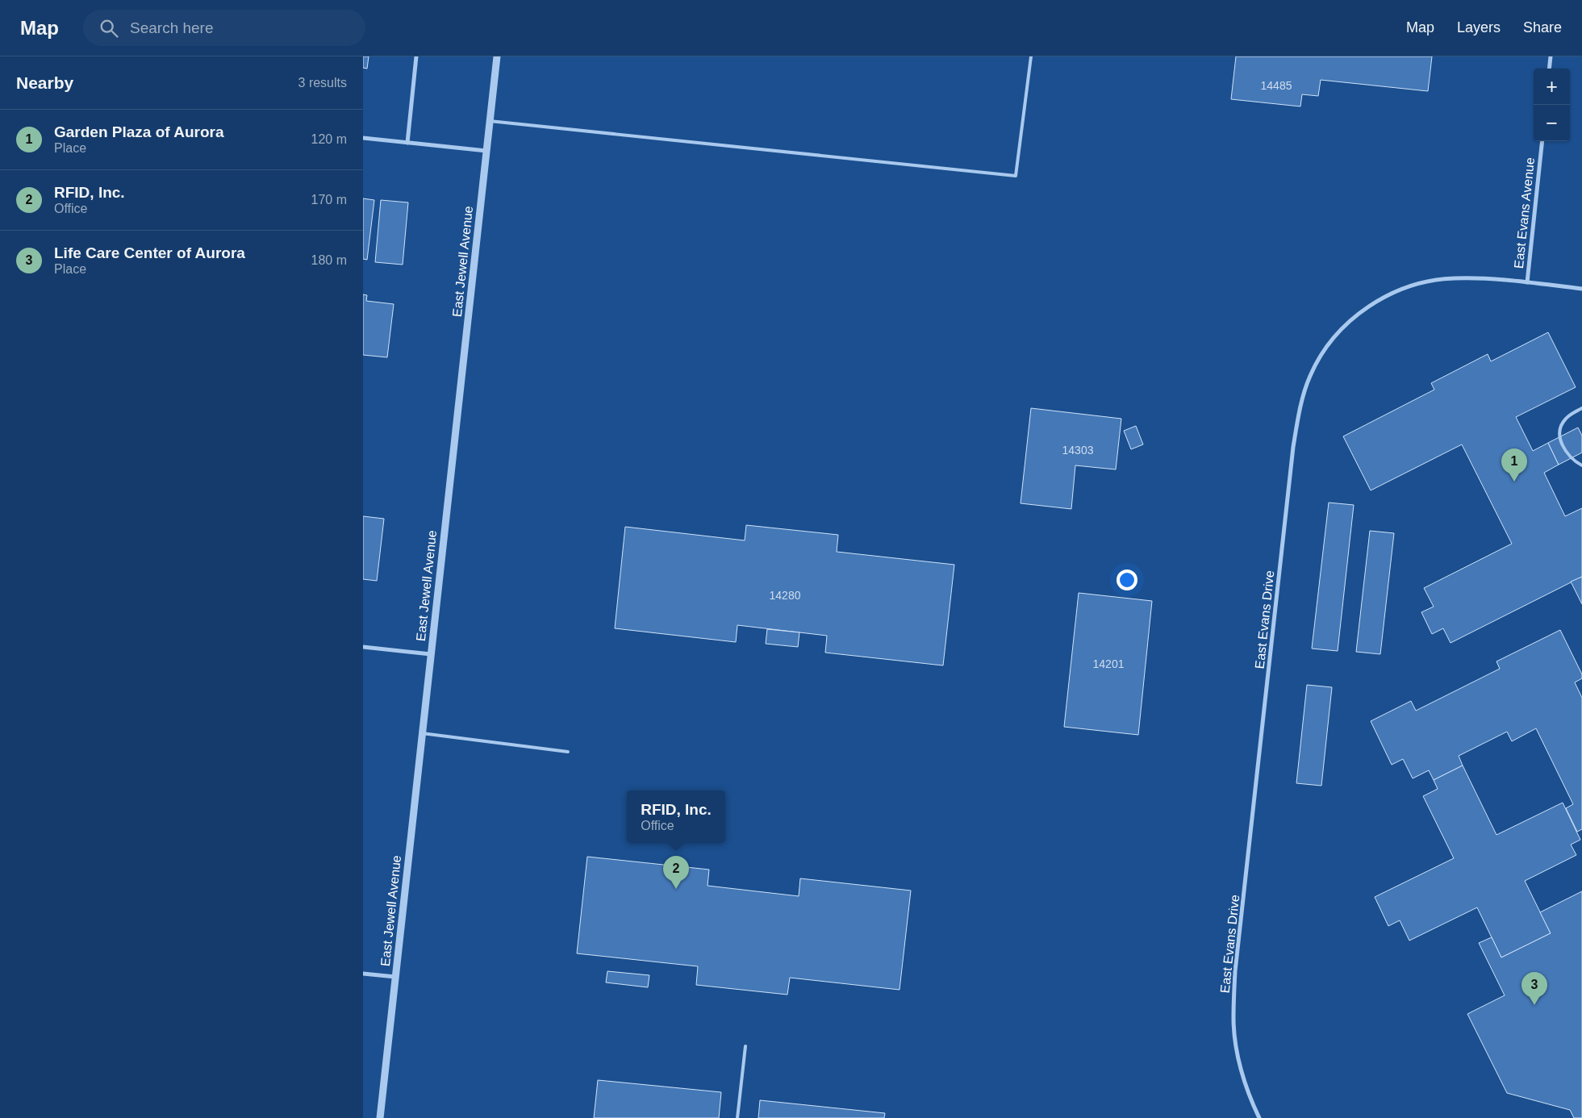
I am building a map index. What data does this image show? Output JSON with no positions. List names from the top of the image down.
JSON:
{
  "streets": {
    "street": ["East Evans Avenue", "East Jewell Avenue", "East Evans Drive"]
  },
  "crossings": [
    ["East Evans Avenue", "East Evans Drive"]
  ],
  "house_numbers": [
    "14485",
    "14303",
    "14280",
    "14201"
  ],
  "page": {
    "header": "Map",
    "search": "Search here",
    "nav": ["Map", "Layers", "Share"],
    "heading": ["Nearby", "3 results"],
    "map_buttons": ["+", "−"],
    "list": [
      {
        "mark": "1",
        "name": "Garden Plaza of Aurora",
        "note": "Place",
        "value": "120 m"
      },
      {
        "mark": "2",
        "name": "RFID, Inc.",
        "note": "Office",
        "value": "170 m"
      },
      {
        "mark": "3",
        "name": "Life Care Center of Aurora",
        "note": "Place",
        "value": "180 m"
      }
    ],
    "pins": ["1", "2", "3"],
    "popup": ["RFID, Inc.", "Office"]
  }
}
